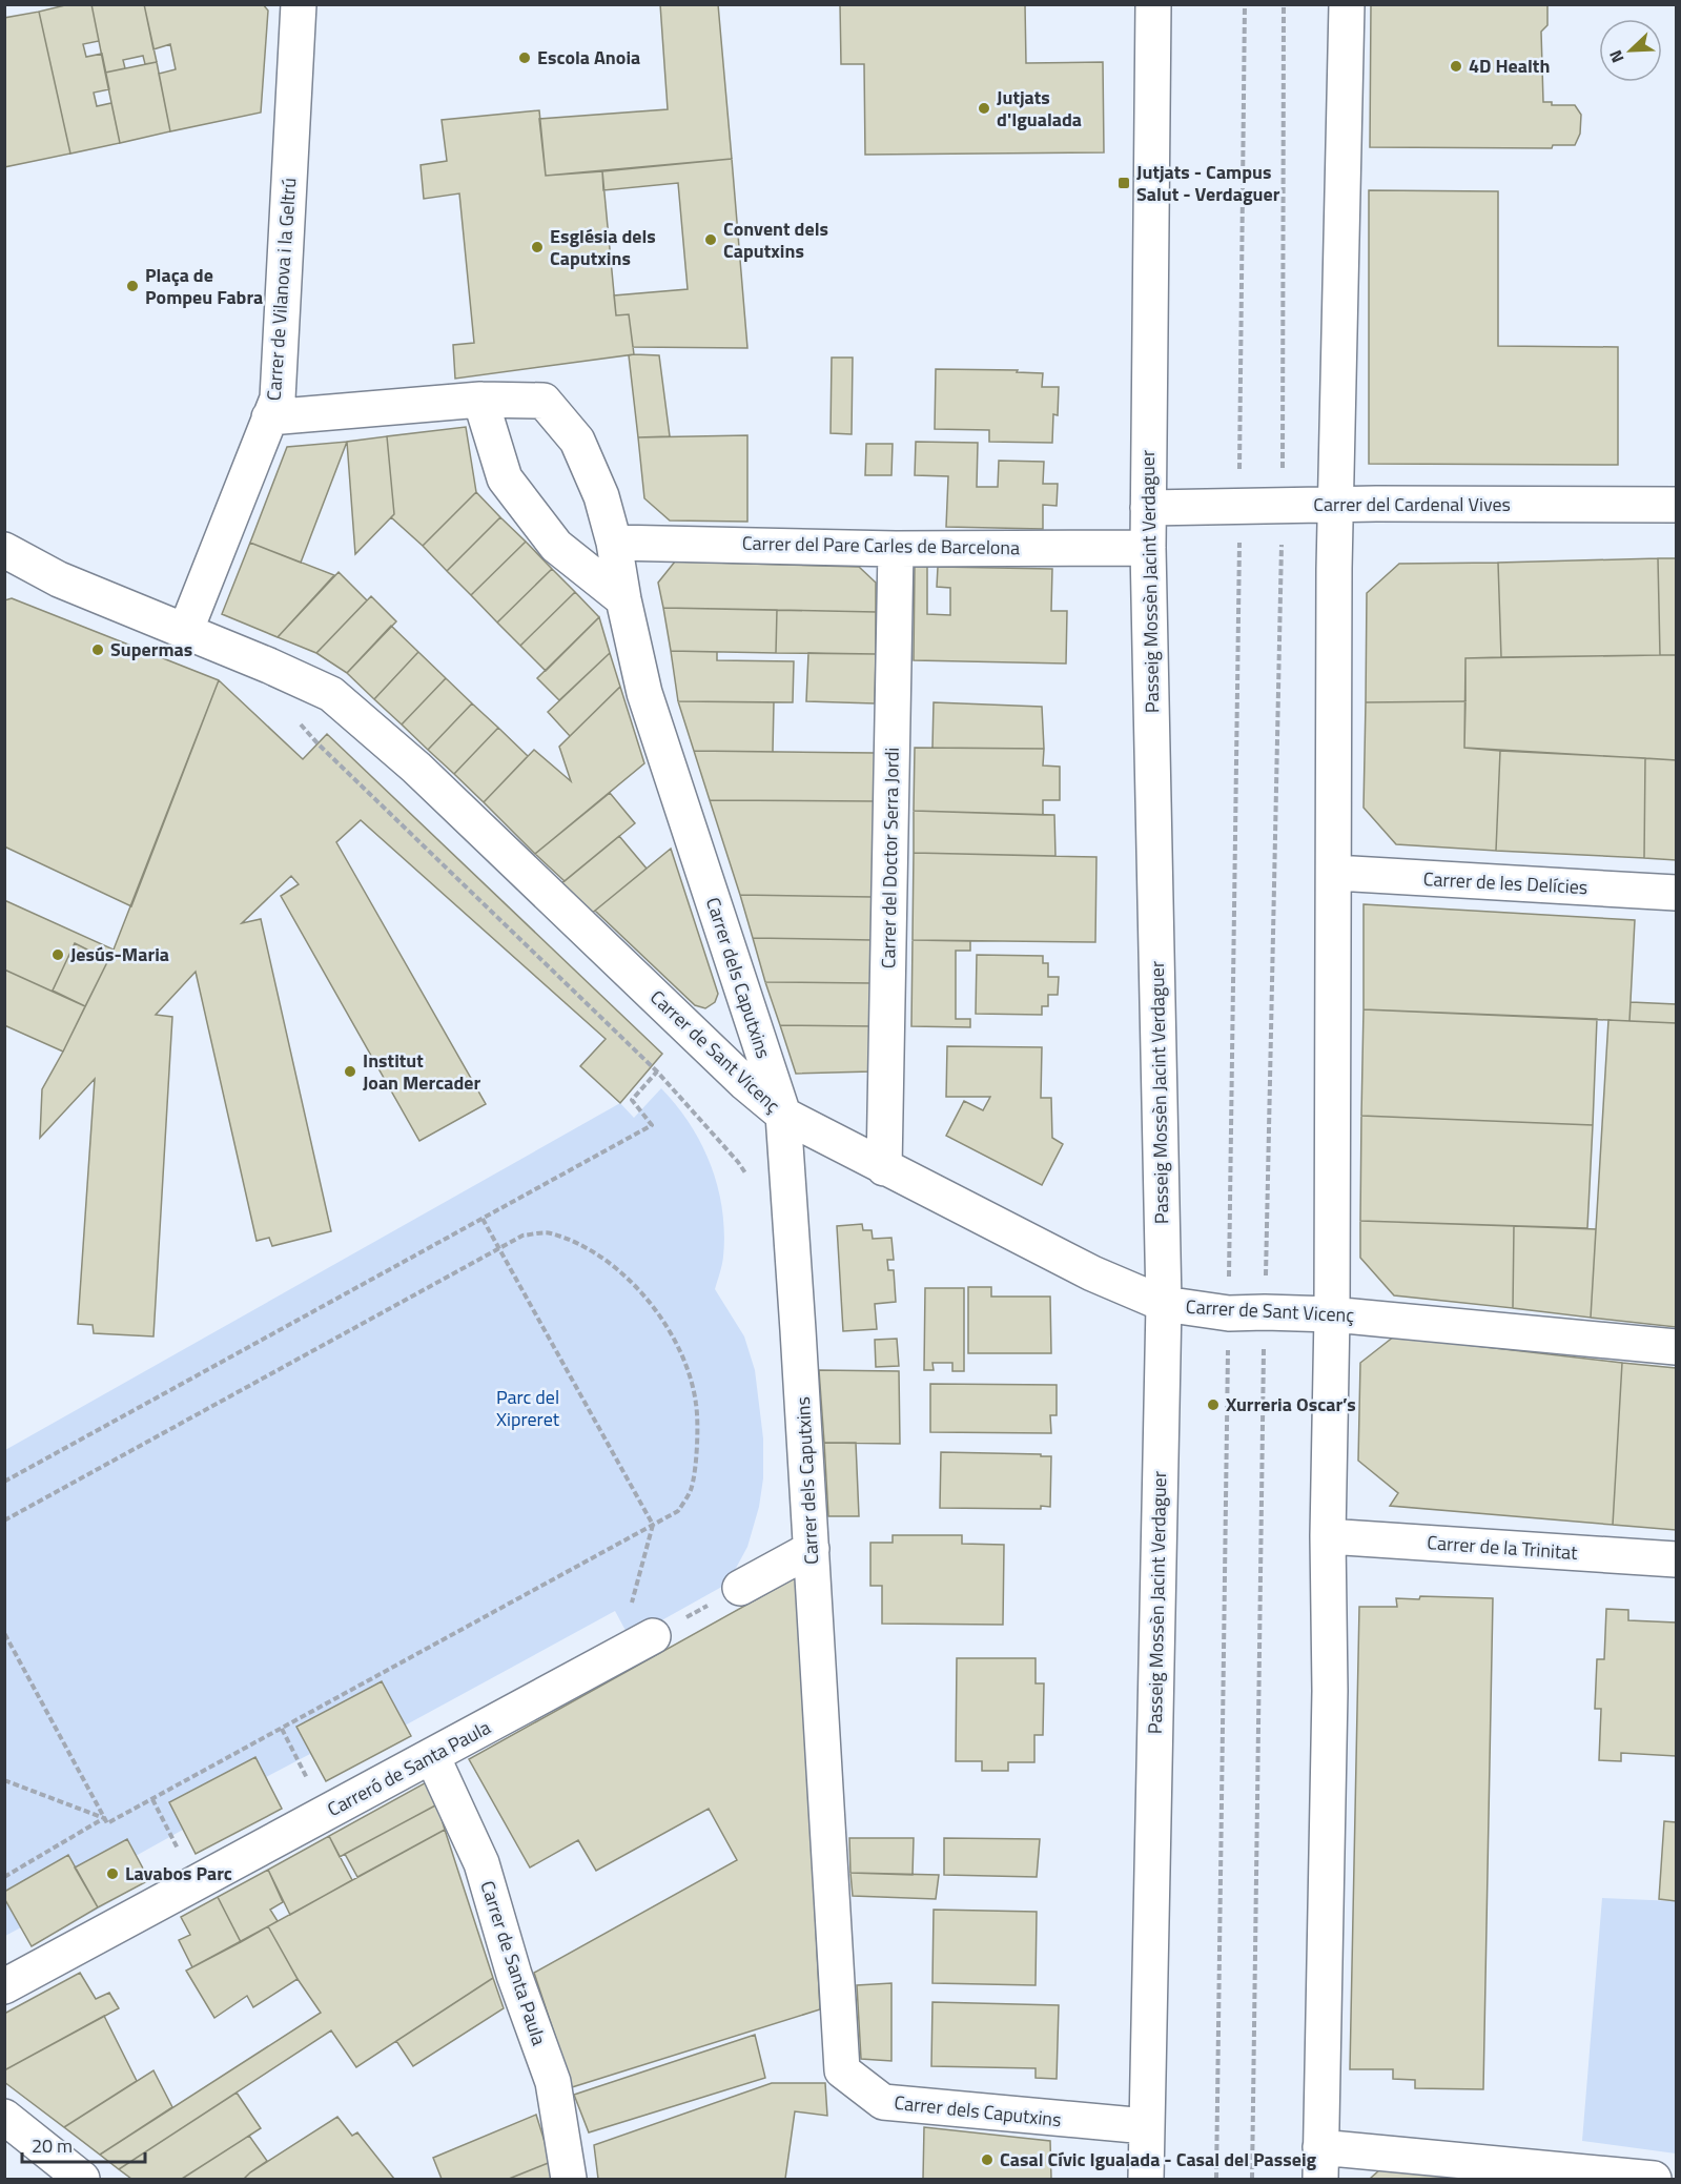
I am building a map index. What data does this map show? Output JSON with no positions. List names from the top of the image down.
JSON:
{
  "streets": {
    "street": [
      "Carrer de Vilanova i la Geltrú",
      "Carrer del Cardenal Vives",
      "Carrer del Pare Carles de Barcelona",
      "Passeig Mossèn Jacint Verdaguer",
      "Carrer del Doctor Serra Jordi",
      "Carrer de les Delícies",
      "Carrer dels Caputxins",
      "Carrer de Sant Vicenç",
      "Carrer de la Trinitat",
      "Carreró de Santa Paula",
      "Carrer de Santa Paula"
    ]
  },
  "crossings": [
    ["Carrer de Vilanova i la Geltrú", "Carrer dels Caputxins"],
    ["Carrer de Vilanova i la Geltrú", "Carrer de Sant Vicenç"],
    ["Carrer del Cardenal Vives", "Passeig Mossèn Jacint Verdaguer"],
    ["Carrer del Pare Carles de Barcelona", "Passeig Mossèn Jacint Verdaguer"],
    ["Carrer del Pare Carles de Barcelona", "Carrer del Doctor Serra Jordi"],
    ["Carrer del Pare Carles de Barcelona", "Carrer dels Caputxins"],
    ["Passeig Mossèn Jacint Verdaguer", "Carrer dels Caputxins"],
    ["Passeig Mossèn Jacint Verdaguer", "Carrer de Sant Vicenç"],
    ["Carrer del Doctor Serra Jordi", "Carrer de Sant Vicenç"],
    ["Carrer dels Caputxins", "Carrer de Sant Vicenç"],
    ["Carreró de Santa Paula", "Carrer de Santa Paula"]
  ],
  "parks": ["Parc del Xipreret"],
  "places": {
    "other": [
      "Escola Anoia",
      "4D Health",
      "Jutjats d'Igualada",
      "Convent dels Caputxins",
      "Església dels Caputxins",
      "Plaça de Pompeu Fabra",
      "Supermas",
      "Jesús-Maria",
      "Institut Joan Mercader",
      "Xurreria Oscar’s",
      "Lavabos Parc",
      "Casal Cívic Igualada - Casal del Passeig"
    ],
    "transit": ["Jutjats - Campus Salut - Verdaguer"]
  },
  "scale_bar": "20 m",
  "north": "bottom left"
}
